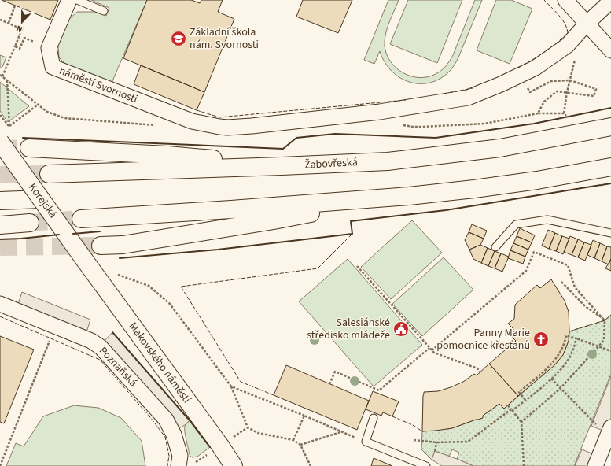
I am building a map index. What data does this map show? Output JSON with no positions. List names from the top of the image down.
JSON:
{
  "streets": {
    "main road": ["Žabovřeská", "Korejská", "Makovského náměstí"],
    "street": ["náměstí Svornosti", "Poznaňská"]
  },
  "crossings": [
    ["Korejská", "Makovského náměstí"]
  ],
  "places": {
    "school or university": ["Základní škola nám. Svornosti"],
    "public building": ["Salesiánské středisko mládeže"],
    "church": ["Panny Marie pomocnice křesťanů"]
  },
  "north": "bottom"
}
